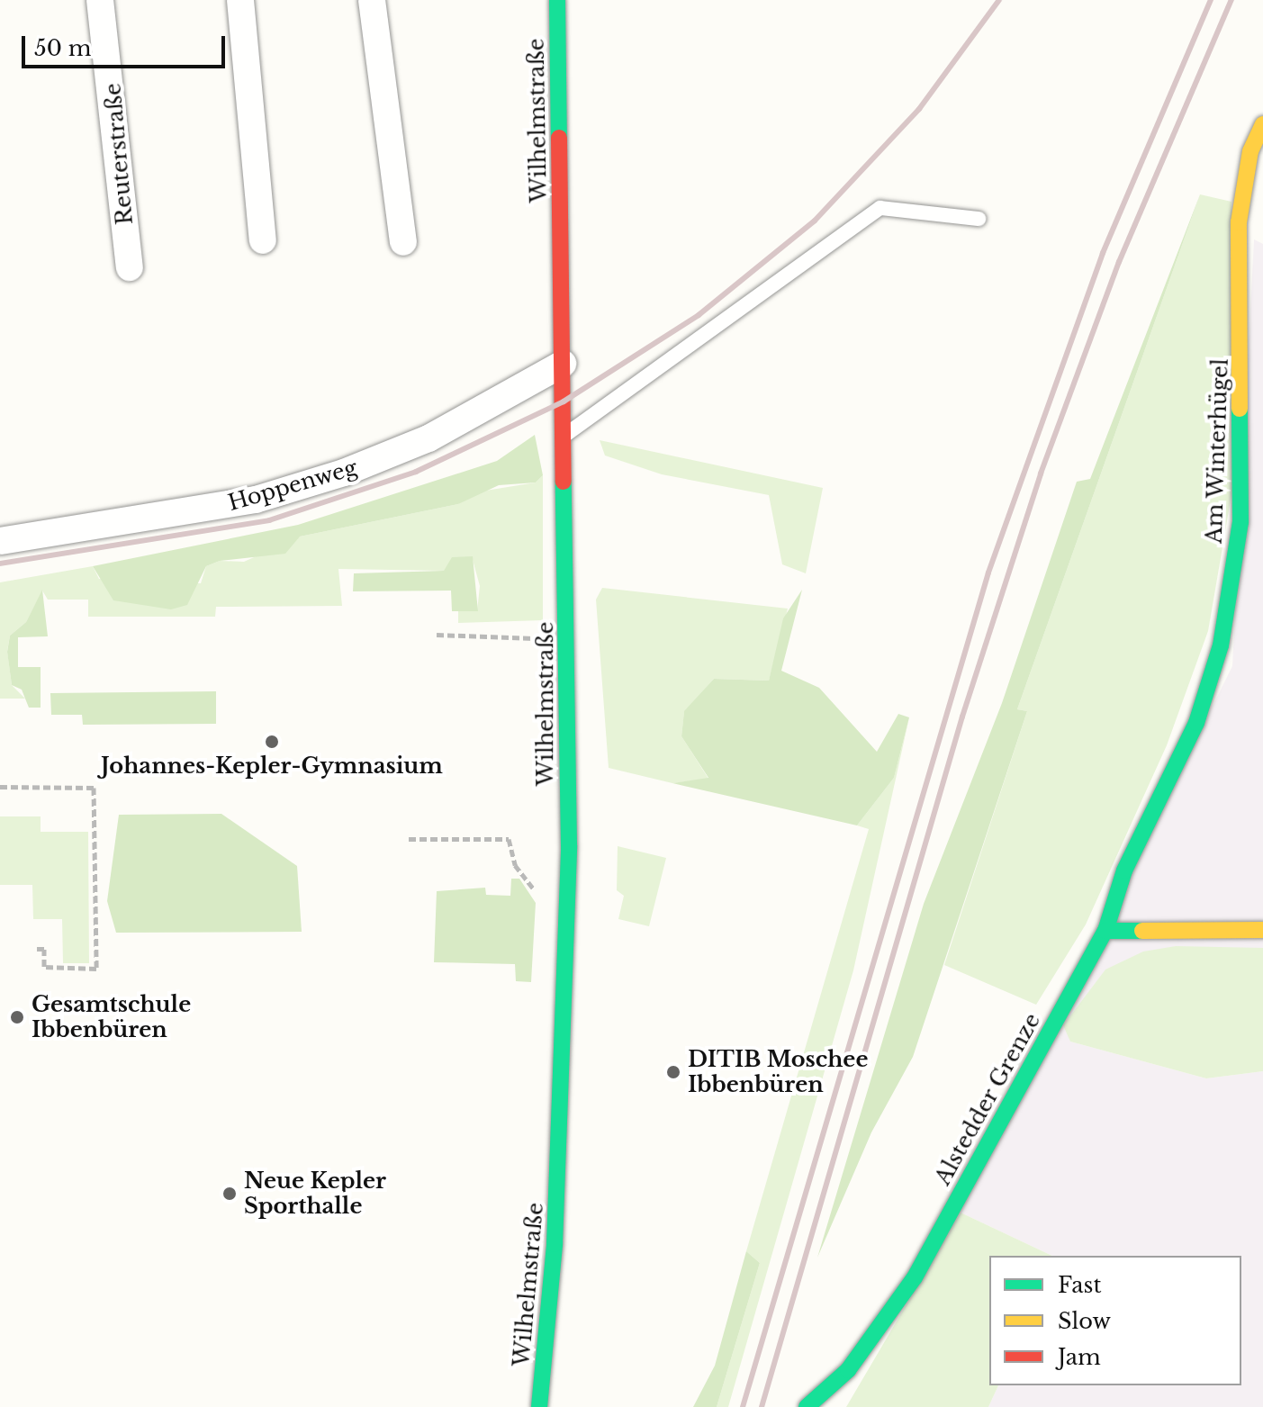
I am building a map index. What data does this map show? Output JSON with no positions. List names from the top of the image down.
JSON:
{
  "streets": {
    "street": [
      "Wilhelmstraße",
      "Reuterstraße",
      "Am Winterhügel",
      "Hoppenweg",
      "Alstedder Grenze"
    ]
  },
  "crossings": [
    ["Wilhelmstraße", "Hoppenweg"],
    ["Am Winterhügel", "Alstedder Grenze"]
  ],
  "places": [
    "Johannes-Kepler-Gymnasium",
    "Gesamtschule Ibbenbüren",
    "DITIB Moschee Ibbenbüren",
    "Neue Kepler Sporthalle"
  ],
  "legend": ["Fast", "Slow", "Jam"],
  "scale_bar": "50 m"
}
